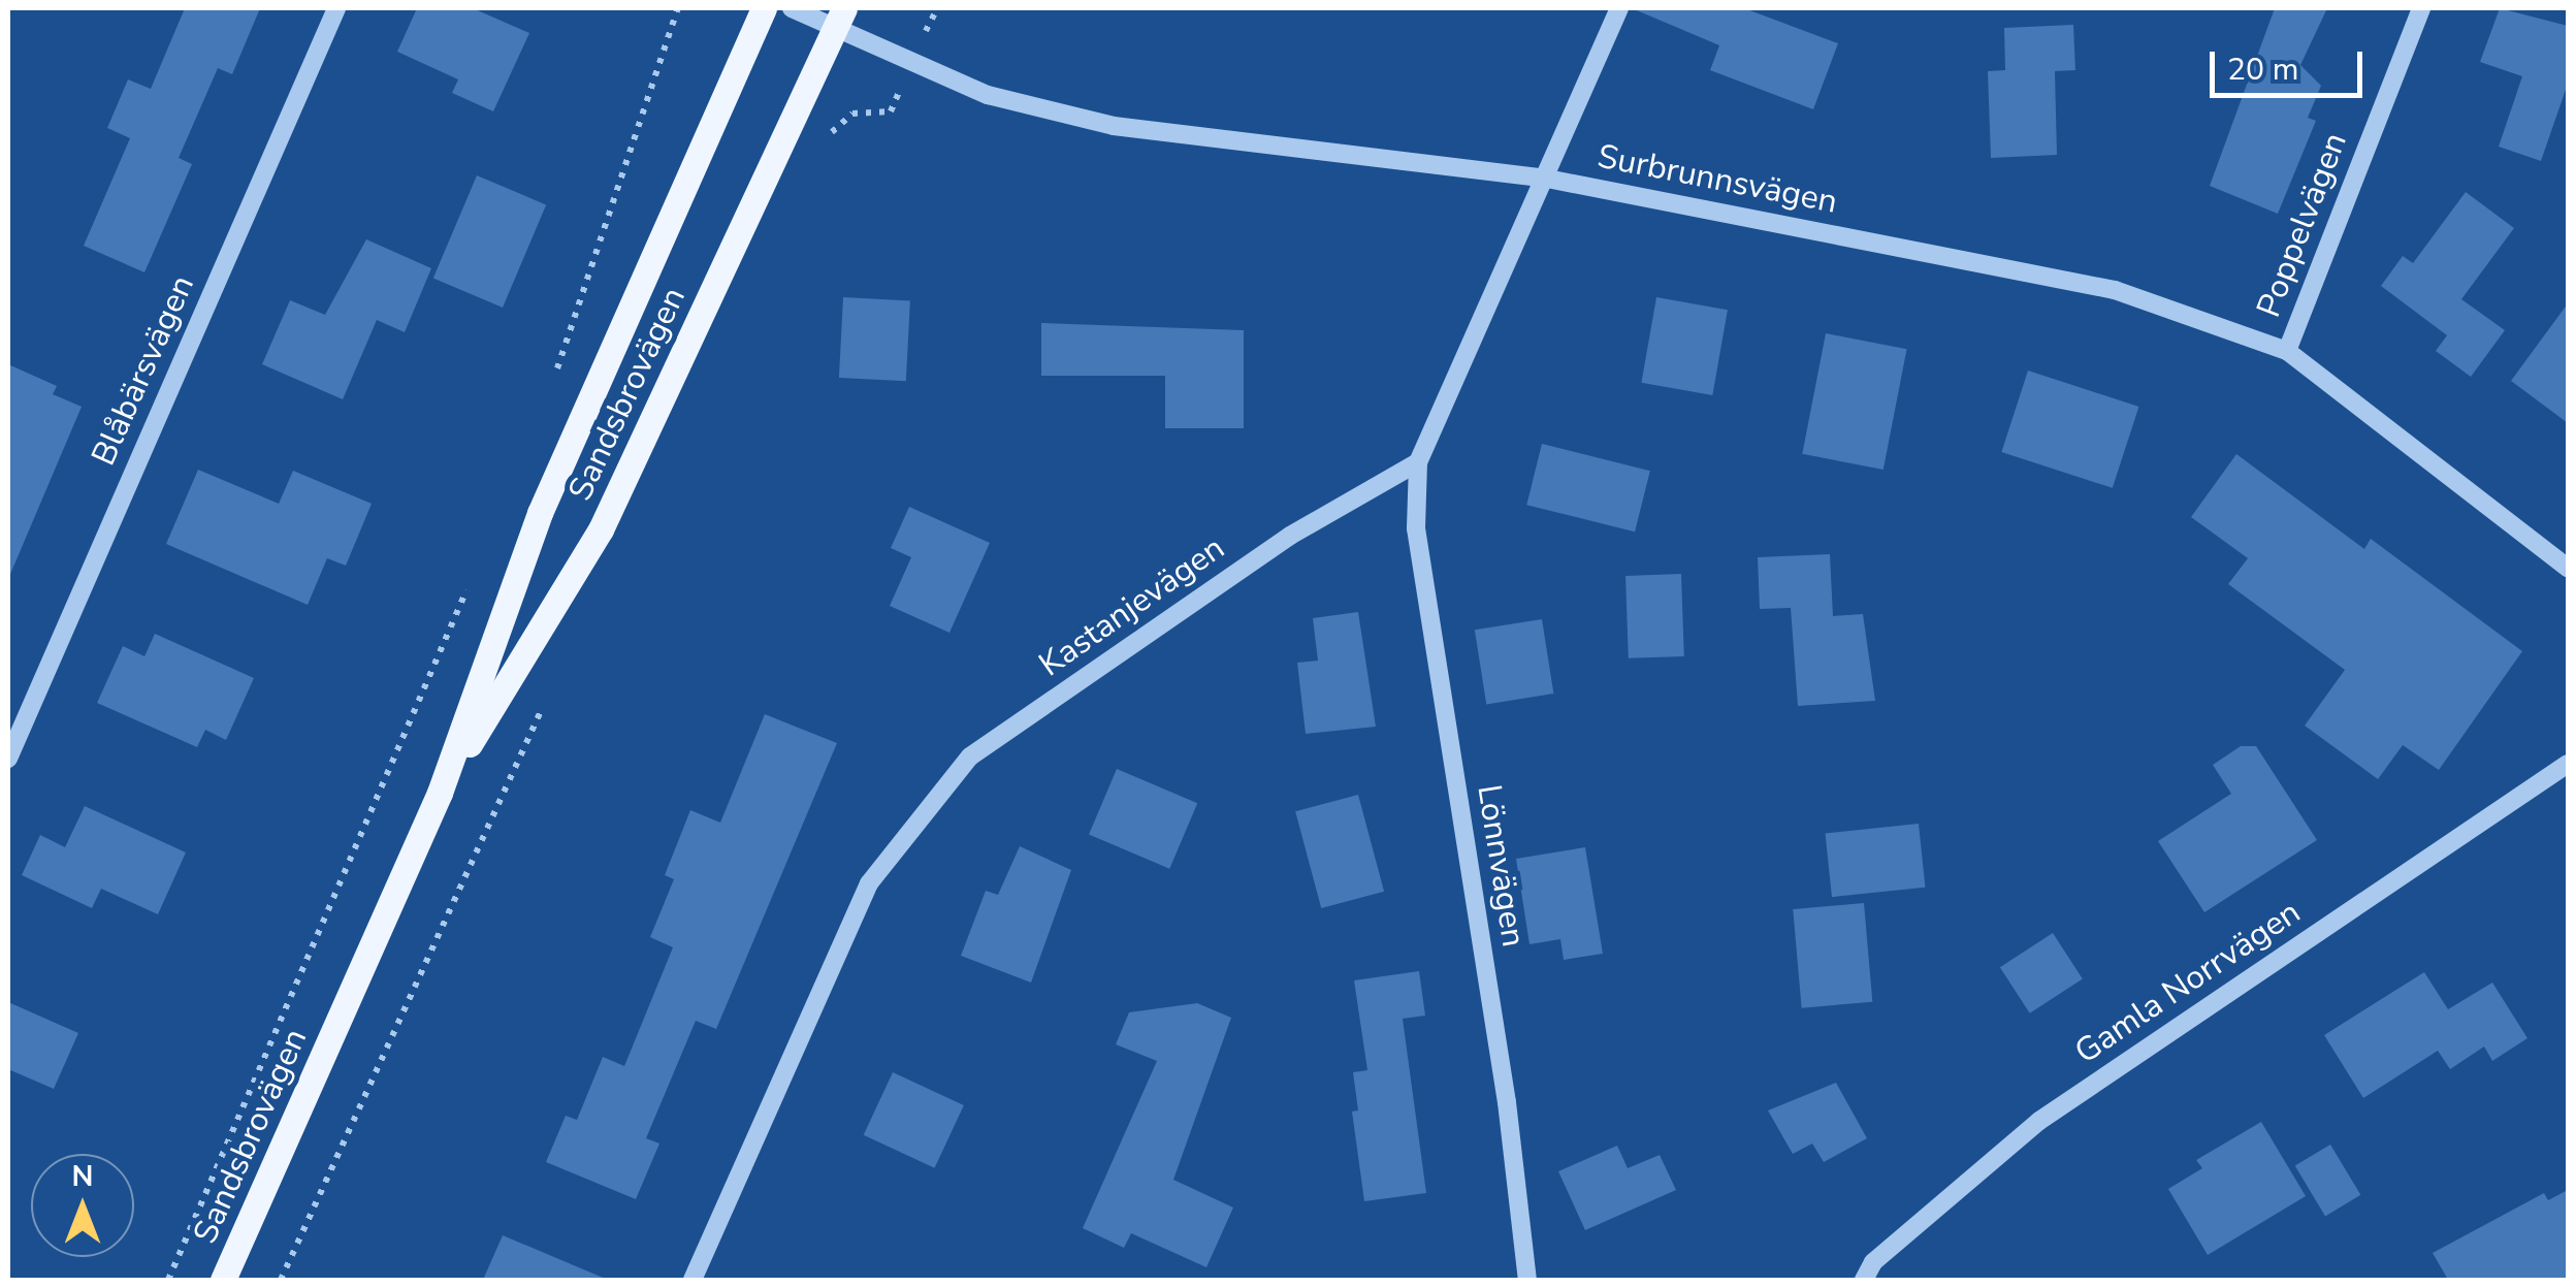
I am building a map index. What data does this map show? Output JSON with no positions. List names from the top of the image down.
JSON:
{
  "streets": {
    "main road": ["Sandsbrovägen"],
    "street": [
      "Surbrunnsvägen",
      "Poppelvägen",
      "Blåbärsvägen",
      "Kastanjevägen",
      "Lönnvägen",
      "Gamla Norrvägen"
    ]
  },
  "crossings": [
    ["Surbrunnsvägen", "Poppelvägen"],
    ["Surbrunnsvägen", "Sandsbrovägen"],
    ["Kastanjevägen", "Lönnvägen"]
  ],
  "scale_bar": "20 m",
  "north": "top"
}
